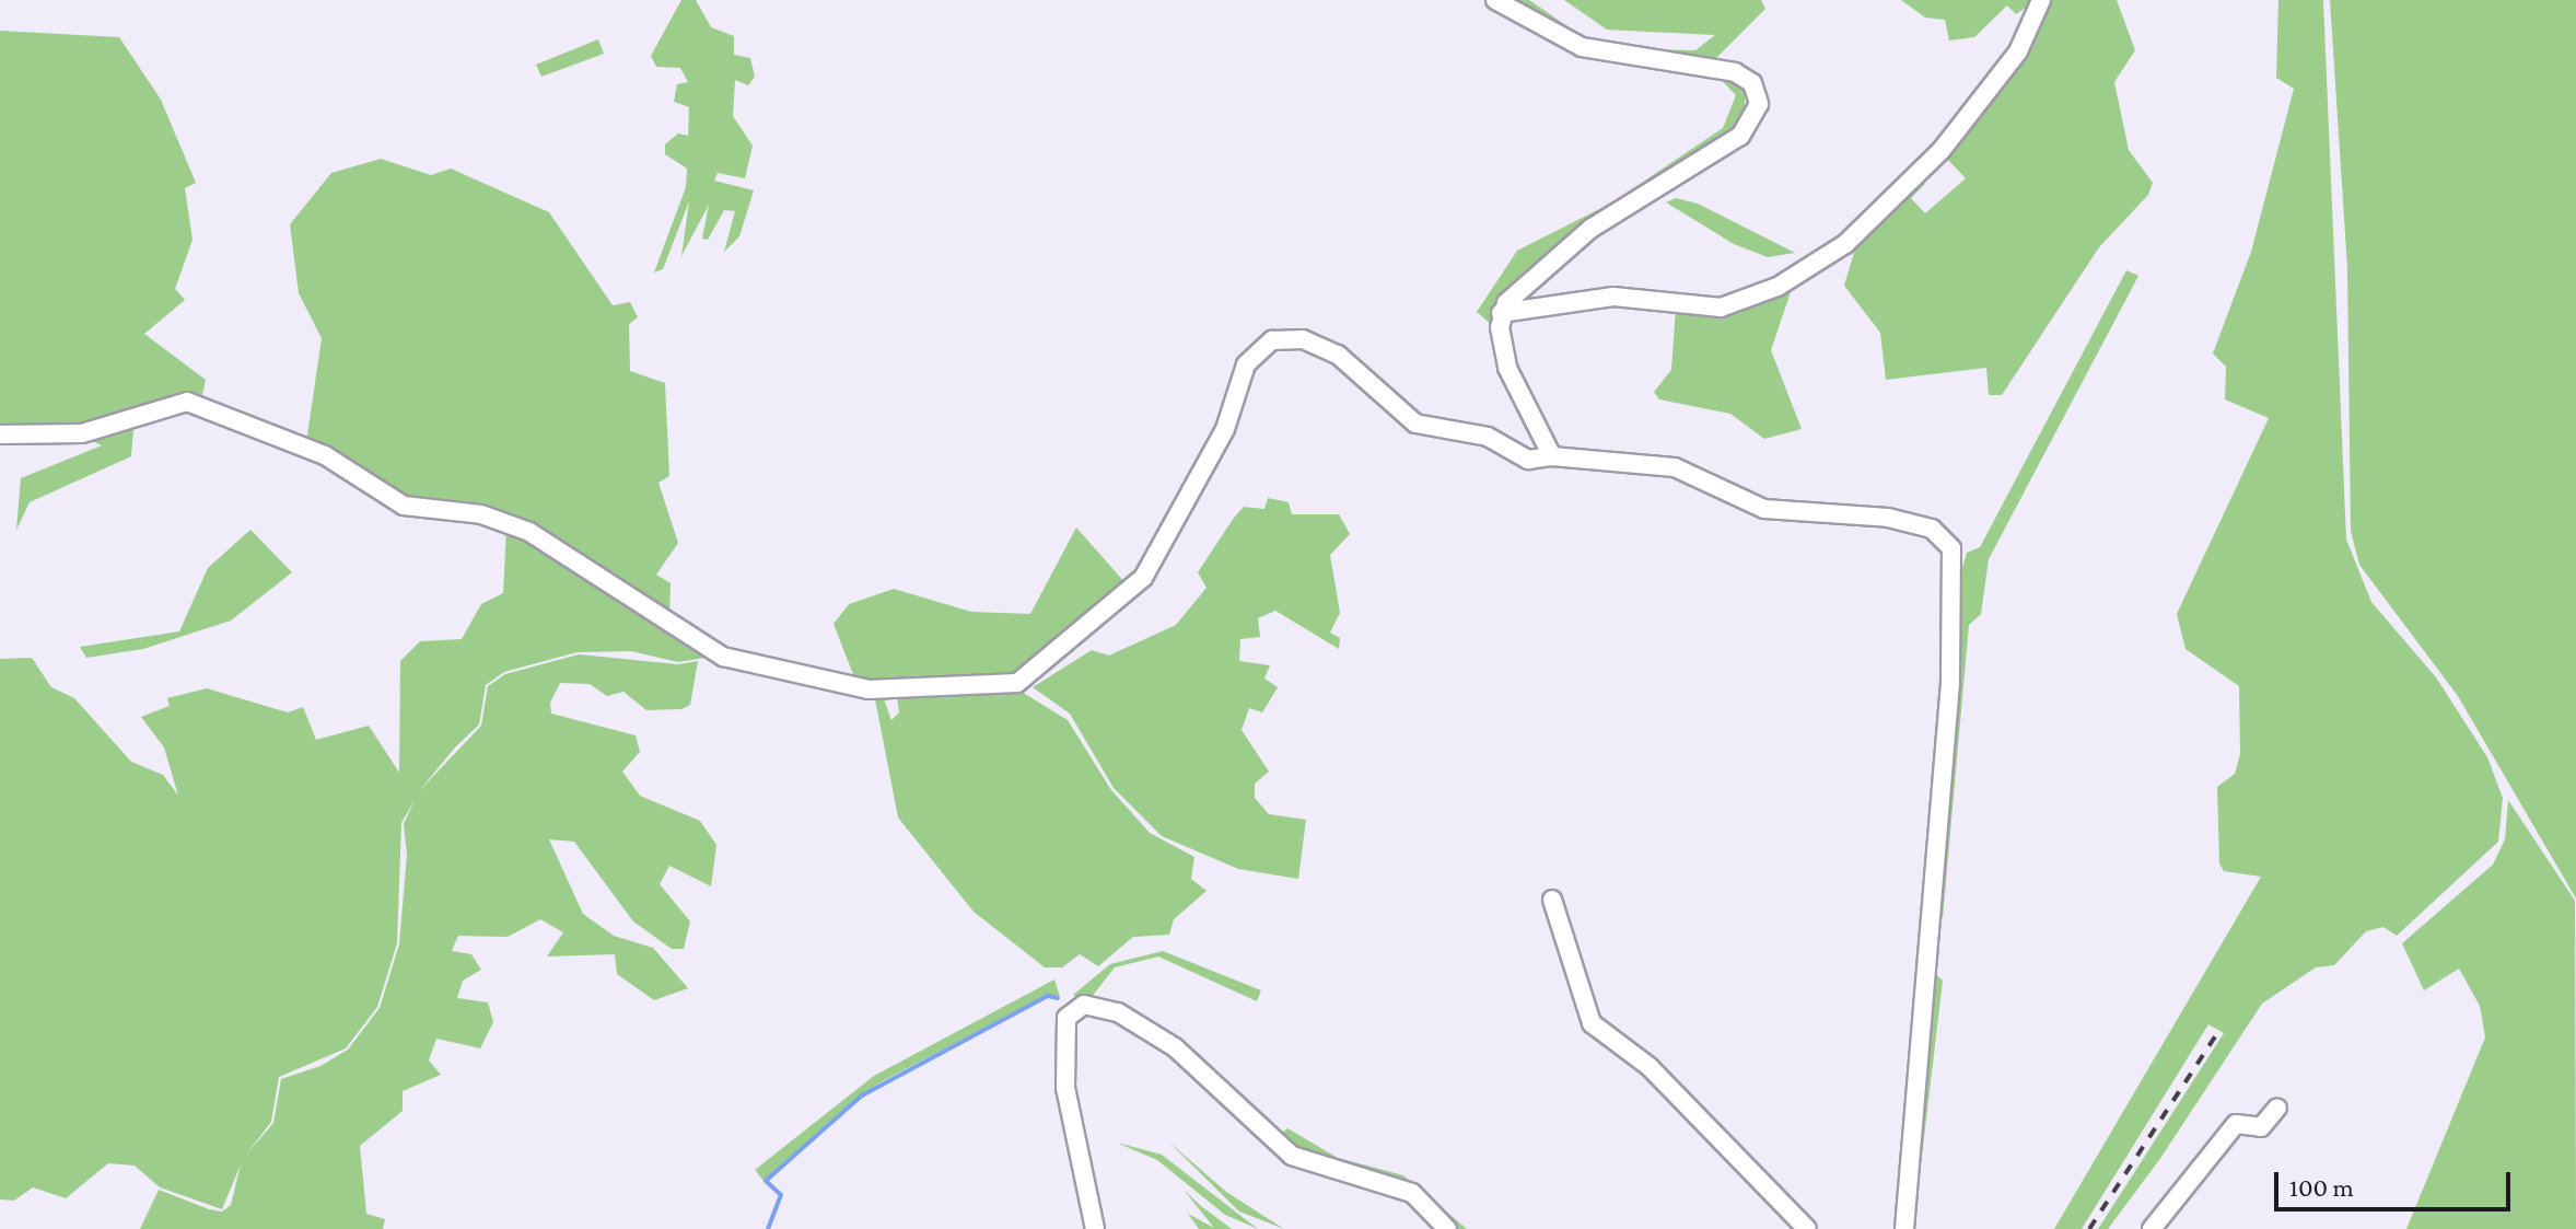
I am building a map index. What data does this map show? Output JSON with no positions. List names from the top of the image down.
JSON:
{
  "scale_bar": "100 m"
}
